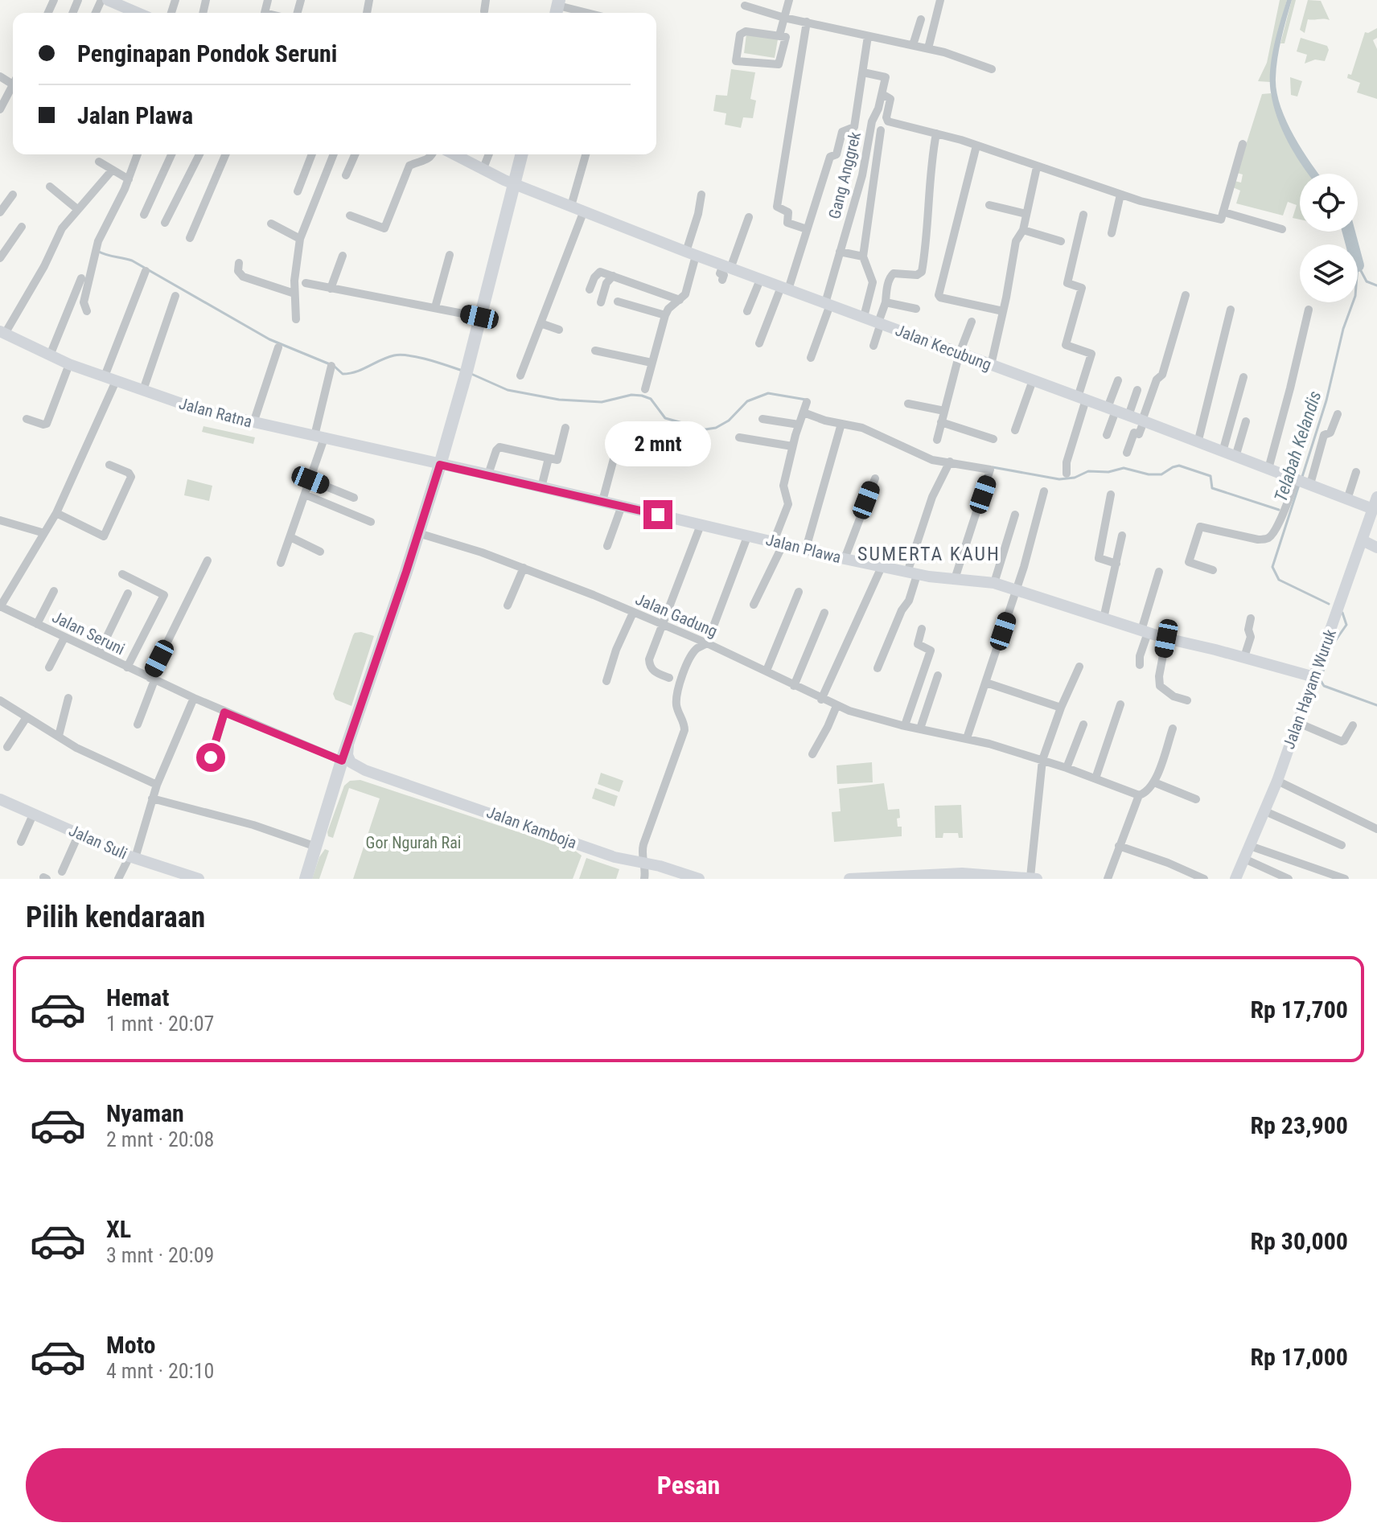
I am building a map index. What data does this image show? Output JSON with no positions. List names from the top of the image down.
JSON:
{
  "streets": {
    "street": [
      "Gang Anggrek",
      "Jalan Kecubung",
      "Jalan Ratna",
      "Jalan Plawa",
      "Jalan Gadung",
      "Jalan Seruni",
      "Jalan Hayam Wuruk",
      "Jalan Kamboja",
      "Jalan Suli"
    ]
  },
  "crossings": [
    ["Gang Anggrek", "Jalan Kecubung"],
    ["Jalan Kecubung", "Jalan Hayam Wuruk"],
    ["Jalan Ratna", "Jalan Plawa"],
    ["Jalan Plawa", "Jalan Hayam Wuruk"]
  ],
  "districts": ["SUMERTA KAUH"],
  "water": ["Telabah Kelandis"],
  "parks": ["Gor Ngurah Rai"],
  "page": {
    "banner": ["Penginapan Pondok Seruni", "Jalan Plawa"],
    "bubble": "2 mnt",
    "heading": "Pilih kendaraan",
    "list": [
      {
        "name": "Hemat",
        "note": "1 mnt · 20:07",
        "value": "Rp 17,700"
      },
      {
        "name": "Nyaman",
        "note": "2 mnt · 20:08",
        "value": "Rp 23,900"
      },
      {
        "name": "XL",
        "note": "3 mnt · 20:09",
        "value": "Rp 30,000"
      },
      {
        "name": "Moto",
        "note": "4 mnt · 20:10",
        "value": "Rp 17,000"
      }
    ],
    "buttons": "Pesan"
  }
}
